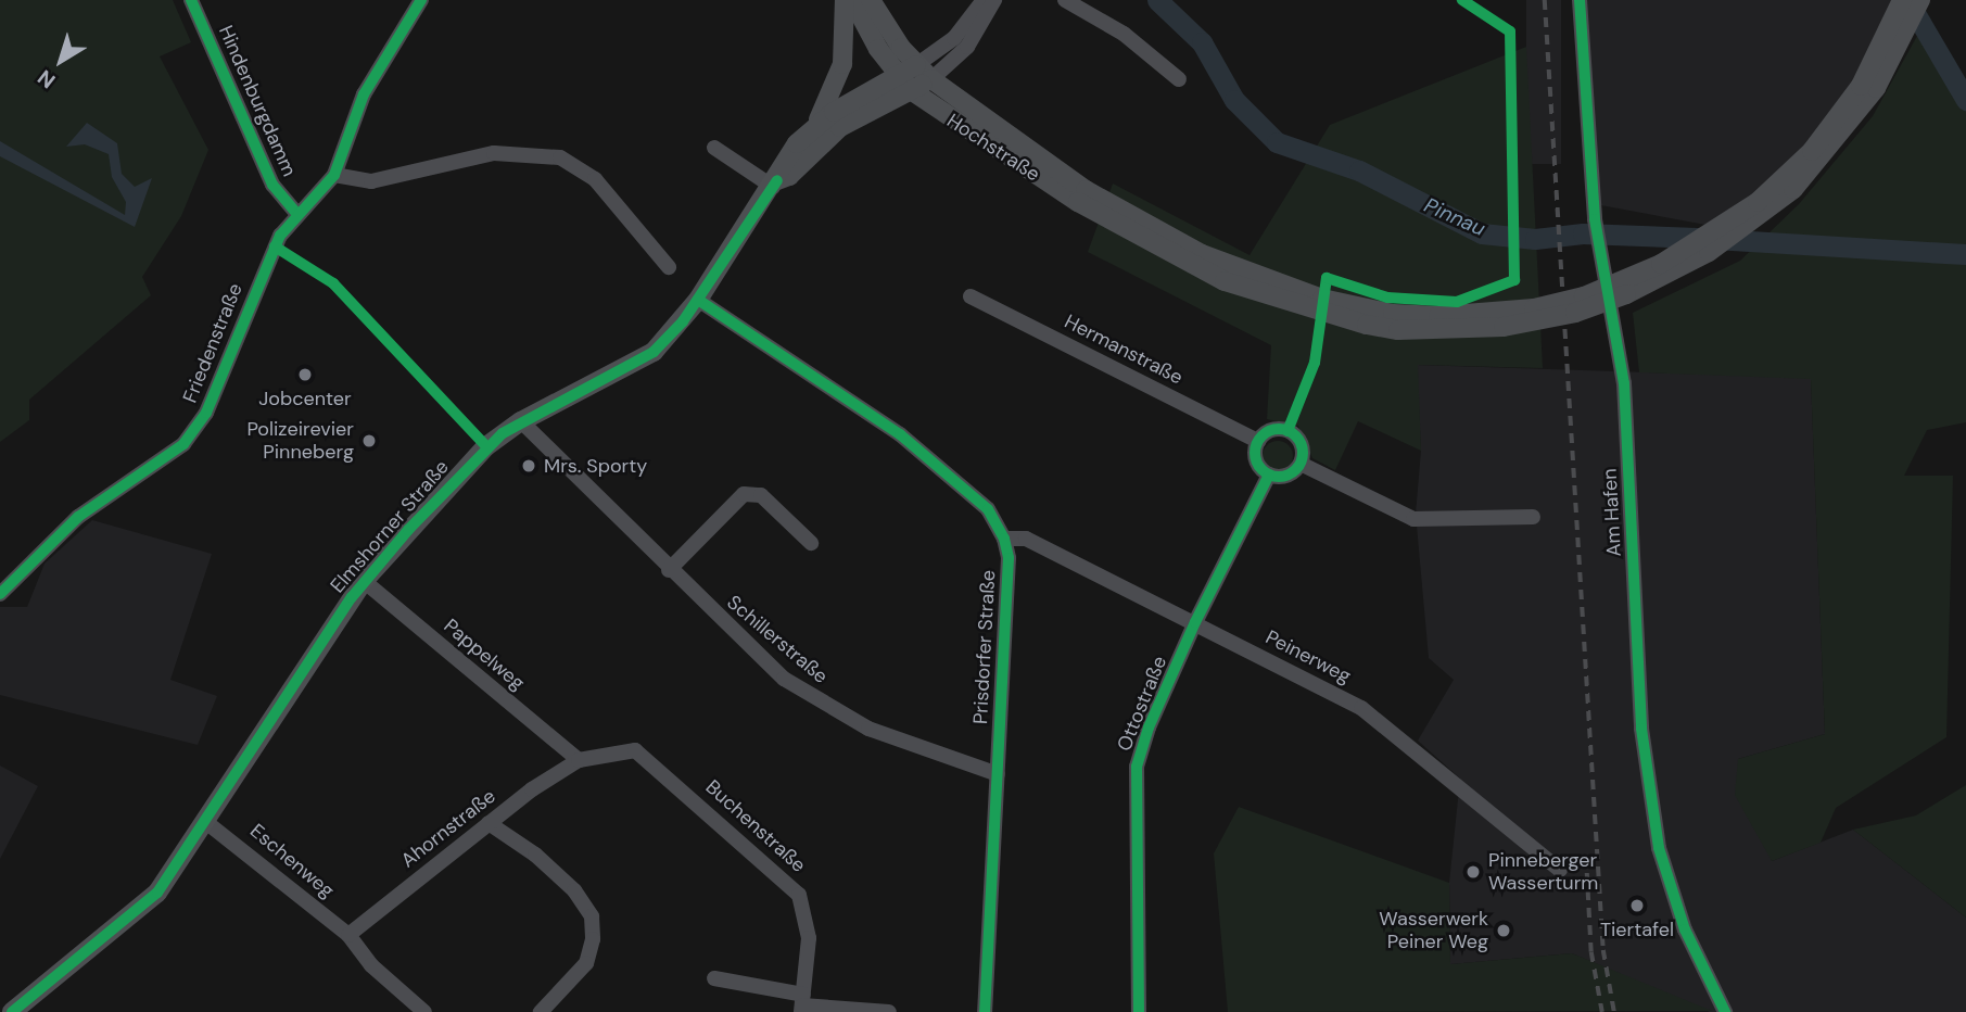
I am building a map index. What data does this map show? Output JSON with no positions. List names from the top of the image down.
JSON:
{
  "streets": {
    "main road": ["Hochstraße", "Elmshorner Straße"],
    "street": [
      "Hindenburgdamm",
      "Friedenstraße",
      "Hermanstraße",
      "Am Hafen",
      "Schillerstraße",
      "Prisdorfer Straße",
      "Pappelweg",
      "Peinerweg",
      "Ottostraße",
      "Buchenstraße",
      "Ahornstraße",
      "Eschenweg"
    ]
  },
  "crossings": [
    ["Hindenburgdamm", "Friedenstraße"],
    ["Hochstraße", "Elmshorner Straße"],
    ["Hermanstraße", "Ottostraße"],
    ["Elmshorner Straße", "Schillerstraße"],
    ["Elmshorner Straße", "Prisdorfer Straße"],
    ["Elmshorner Straße", "Pappelweg"],
    ["Elmshorner Straße", "Eschenweg"],
    ["Schillerstraße", "Prisdorfer Straße"],
    ["Prisdorfer Straße", "Peinerweg"],
    ["Pappelweg", "Buchenstraße"],
    ["Pappelweg", "Ahornstraße"],
    ["Peinerweg", "Ottostraße"],
    ["Buchenstraße", "Ahornstraße"],
    ["Ahornstraße", "Eschenweg"]
  ],
  "water": ["Pinnau"],
  "places": [
    "Jobcenter",
    "Polizeirevier Pinneberg",
    "Mrs. Sporty",
    "Pinneberger Wasserturm",
    "Tiertafel",
    "Wasserwerk Peiner Weg"
  ],
  "north": "bottom left"
}
